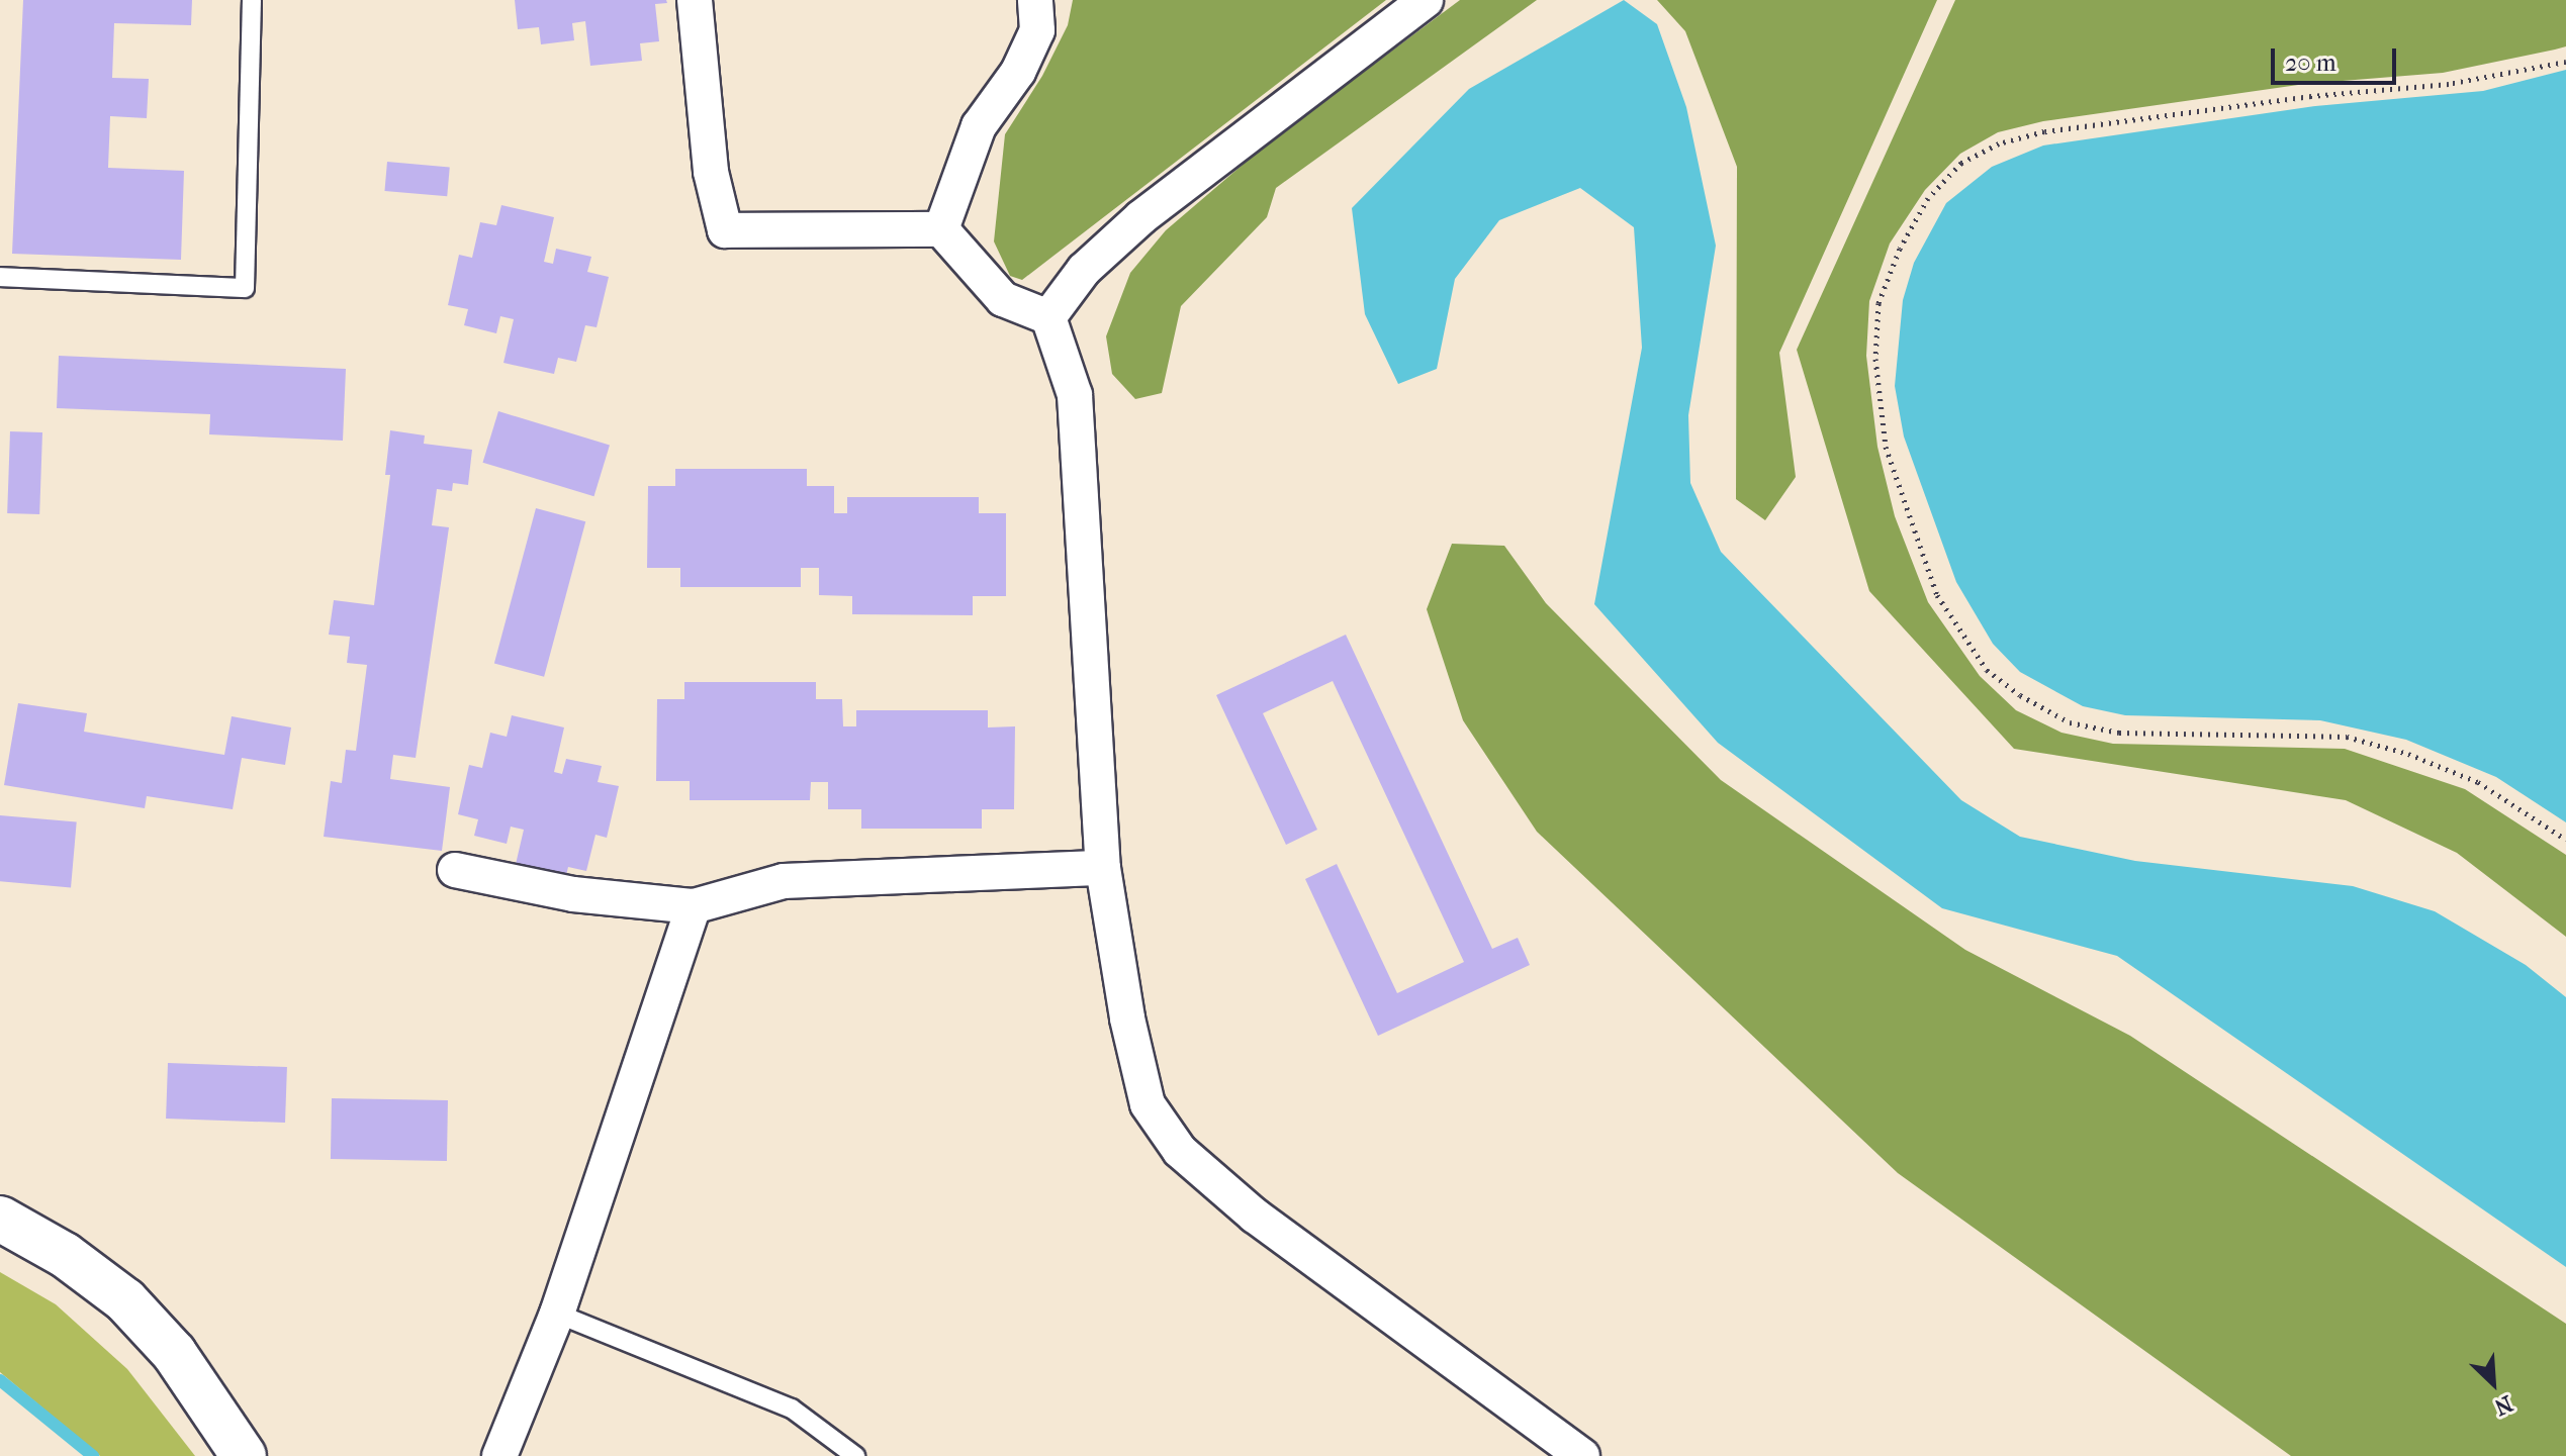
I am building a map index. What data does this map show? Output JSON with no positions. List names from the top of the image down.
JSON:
{
  "scale_bar": "20 m",
  "north": "bottom right"
}
